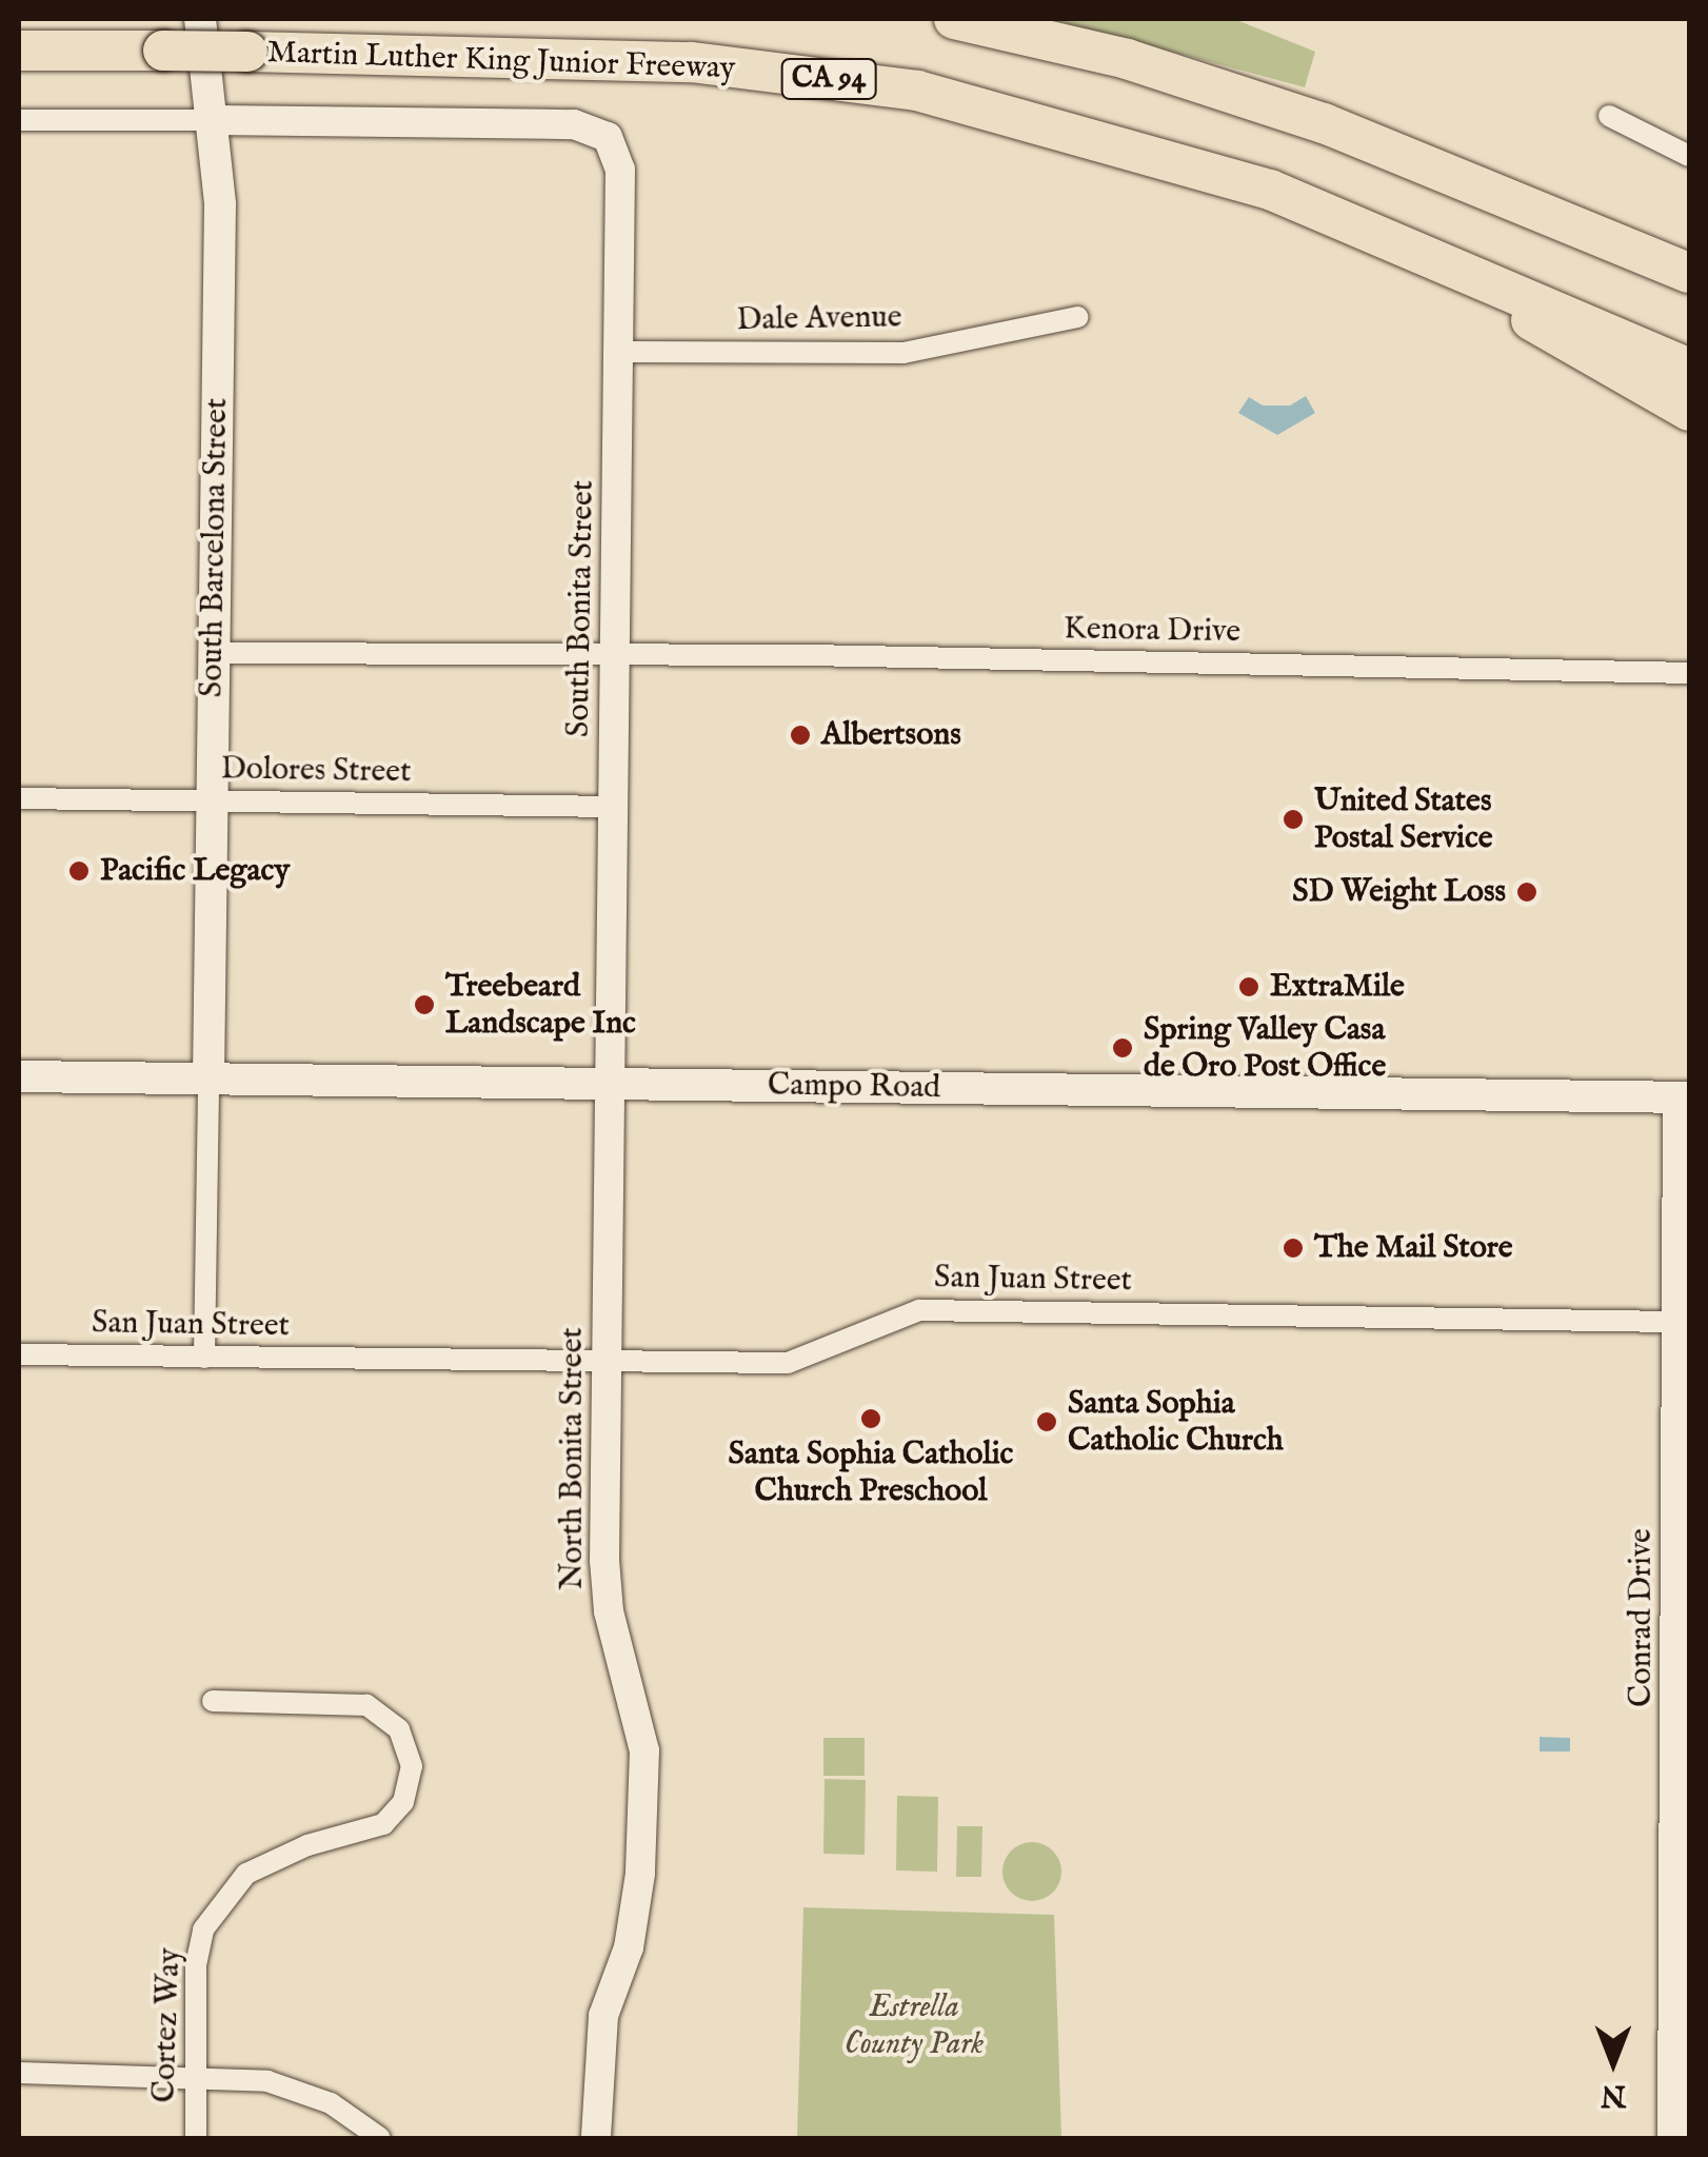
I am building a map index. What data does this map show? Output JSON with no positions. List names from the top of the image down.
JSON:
{
  "streets": {
    "highway": ["Martin Luther King Junior Freeway", "CA 94"],
    "main road": ["South Barcelona Street", "Campo Road"],
    "street": [
      "Dale Avenue",
      "South Bonita Street",
      "Kenora Drive",
      "Dolores Street",
      "San Juan Street",
      "North Bonita Street",
      "Conrad Drive",
      "Cortez Way"
    ]
  },
  "crossings": [
    ["Dale Avenue", "South Bonita Street"],
    ["South Barcelona Street", "South Bonita Street"],
    ["South Barcelona Street", "Kenora Drive"],
    ["South Barcelona Street", "Dolores Street"],
    ["South Barcelona Street", "Campo Road"],
    ["South Bonita Street", "Kenora Drive"],
    ["South Bonita Street", "Dolores Street"],
    ["South Bonita Street", "Campo Road"],
    ["South Bonita Street", "North Bonita Street"],
    ["Campo Road", "North Bonita Street"],
    ["Campo Road", "Conrad Drive"],
    ["San Juan Street", "North Bonita Street"],
    ["San Juan Street", "Conrad Drive"]
  ],
  "parks": ["Estrella County Park"],
  "places": [
    "Albertsons",
    "United States Postal Service",
    "Pacific Legacy",
    "SD Weight Loss",
    "ExtraMile",
    "Treebeard Landscape Inc",
    "Spring Valley Casa de Oro Post Office",
    "The Mail Store",
    "Santa Sophia Catholic Church Preschool",
    "Santa Sophia Catholic Church"
  ],
  "north": "bottom"
}
